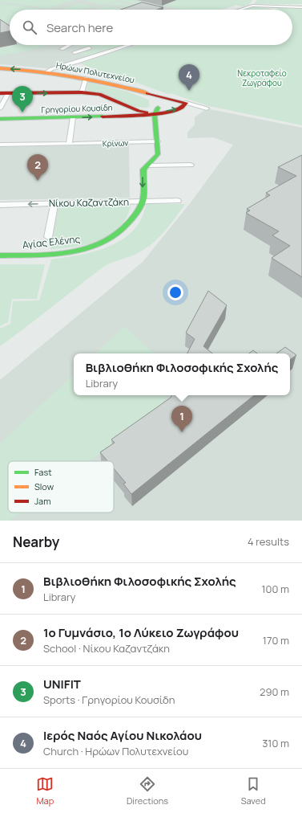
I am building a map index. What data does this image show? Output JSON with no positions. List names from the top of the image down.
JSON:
{
  "streets": {
    "street": [
      "Ηρώων Πολυτεχνείου",
      "Γρηγορίου Κουσίδη",
      "Κρίνων",
      "Νίκου Καζαντζάκη",
      "Αγίας Ελένης"
    ]
  },
  "crossings": [
    ["Ηρώων Πολυτεχνείου", "Γρηγορίου Κουσίδη"],
    ["Νίκου Καζαντζάκη", "Αγίας Ελένης"]
  ],
  "parks": ["Νεκροταφείο Ζωγράφου"],
  "legend": ["Fast", "Slow", "Jam"],
  "page": {
    "search": "Search here",
    "pins": [
      "4",
      "3",
      "2",
      "1"
    ],
    "popup": ["Βιβλιοθήκη Φιλοσοφικής Σχολής", "Library"],
    "heading": ["Nearby", "4 results"],
    "list": [
      {
        "mark": "1",
        "name": "Βιβλιοθήκη Φιλοσοφικής Σχολής",
        "note": "Library",
        "value": "100 m"
      },
      {
        "mark": "2",
        "name": "1ο Γυμνάσιο, 1ο Λύκειο Ζωγράφου",
        "note": "School · Νίκου Καζαντζάκη",
        "value": "170 m"
      },
      {
        "mark": "3",
        "name": "UNIFIT",
        "note": "Sports · Γρηγορίου Κουσίδη",
        "value": "290 m"
      },
      {
        "mark": "4",
        "name": "Ιερός Ναός Αγίου Νικολάου",
        "note": "Church · Ηρώων Πολυτεχνείου",
        "value": "310 m"
      }
    ],
    "nav": ["Map", "Directions", "Saved"]
  }
}
